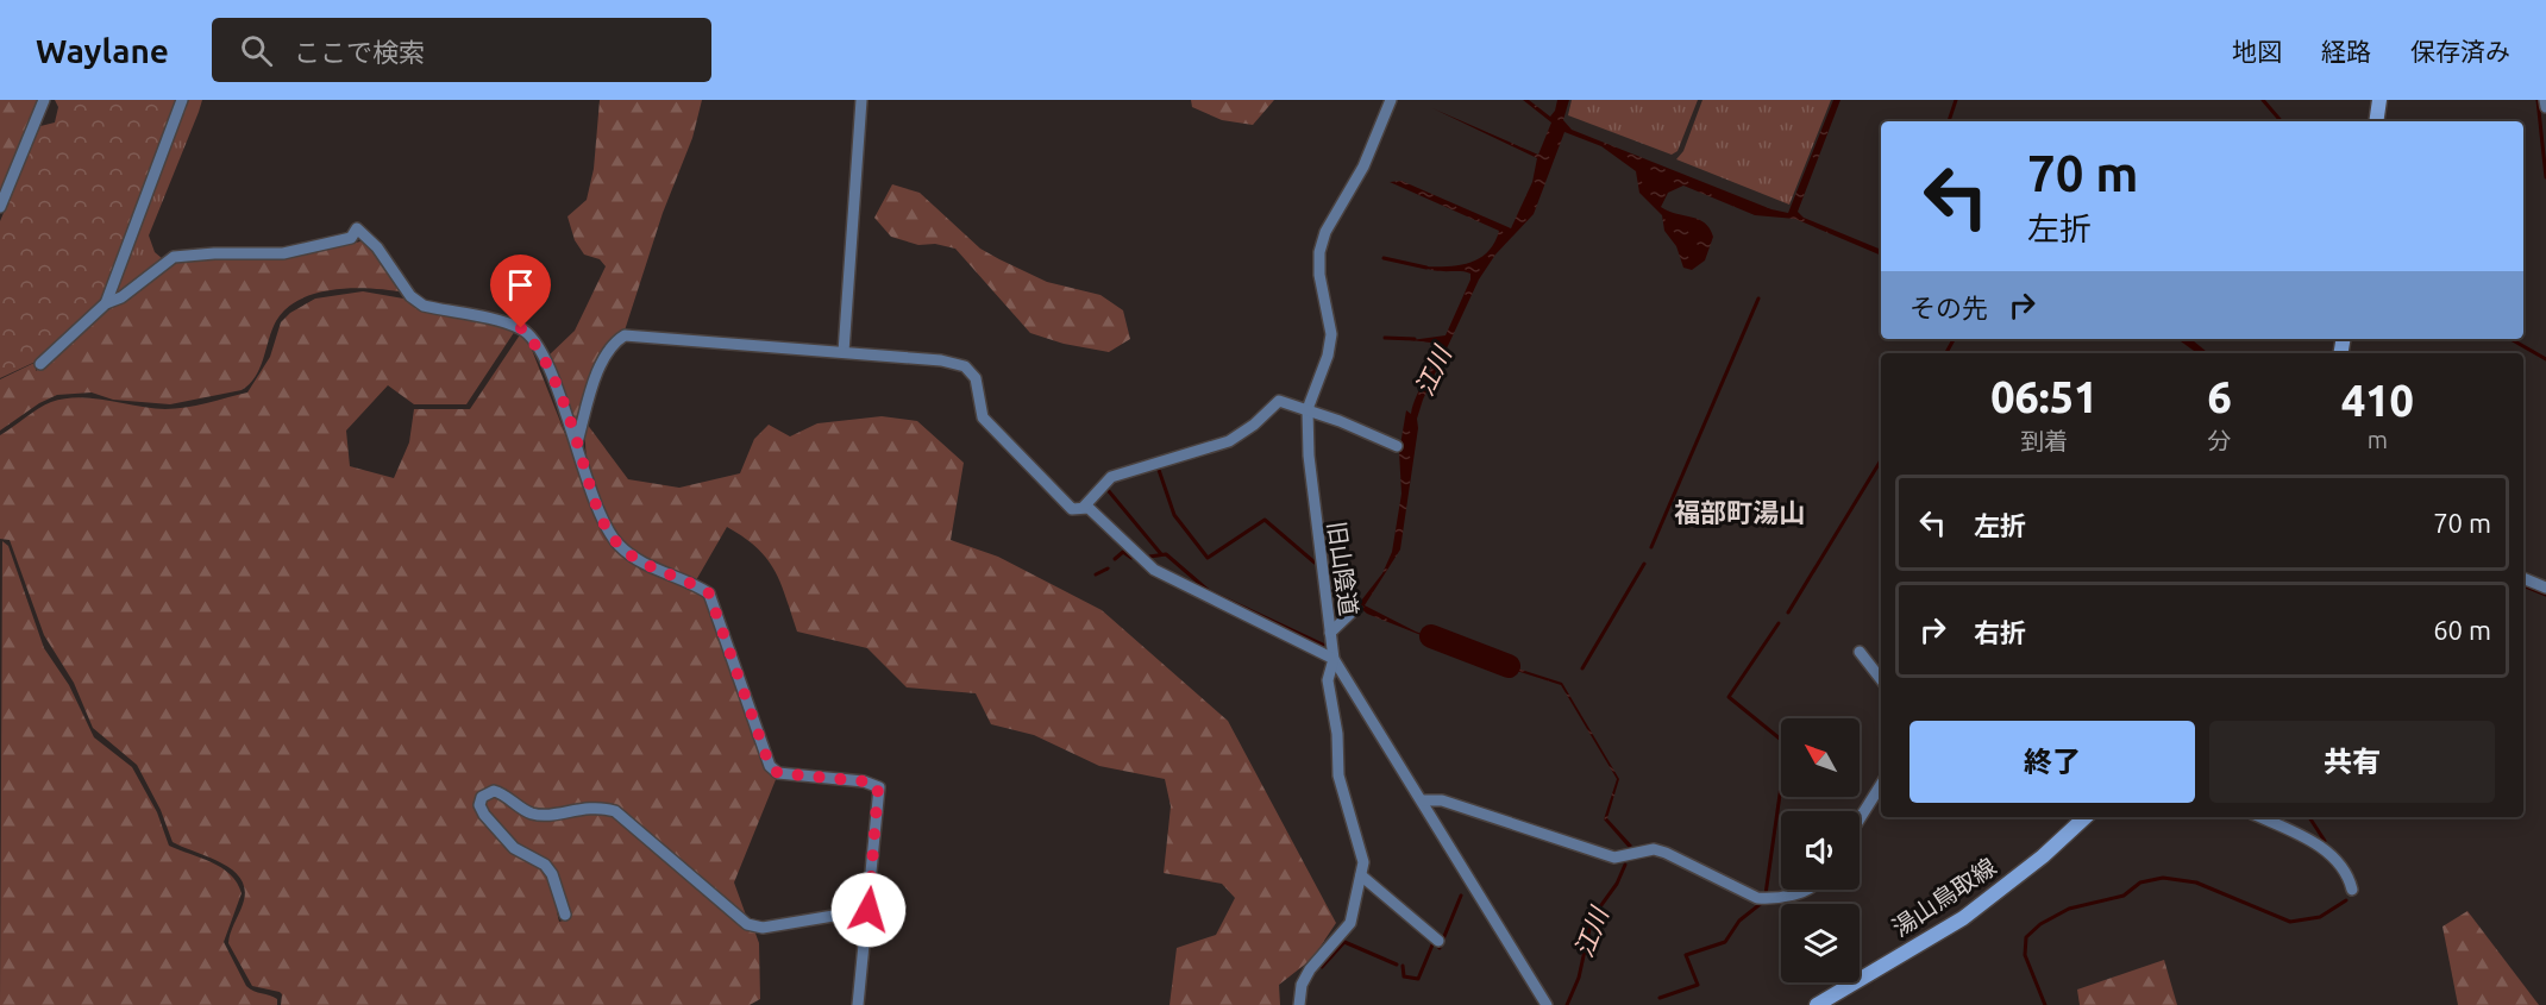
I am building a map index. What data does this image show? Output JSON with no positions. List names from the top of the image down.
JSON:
{
  "streets": {
    "main road": ["湯山鳥取線"],
    "street": ["旧山陰道"]
  },
  "districts": ["福部町湯山"],
  "water": ["江川"],
  "north": "top left",
  "page": {
    "header": "Waylane",
    "search": "ここで検索",
    "nav": ["地図", "経路", "保存済み"],
    "turn": ["70 m", "左折"],
    "then": "その先",
    "eta": [
      "06:51",
      "到着",
      "6",
      "分",
      "410",
      "m"
    ],
    "list": [
      {
        "name": "左折",
        "value": "70 m"
      },
      {
        "name": "右折",
        "value": "60 m"
      }
    ],
    "buttons": ["終了", "共有"]
  }
}
